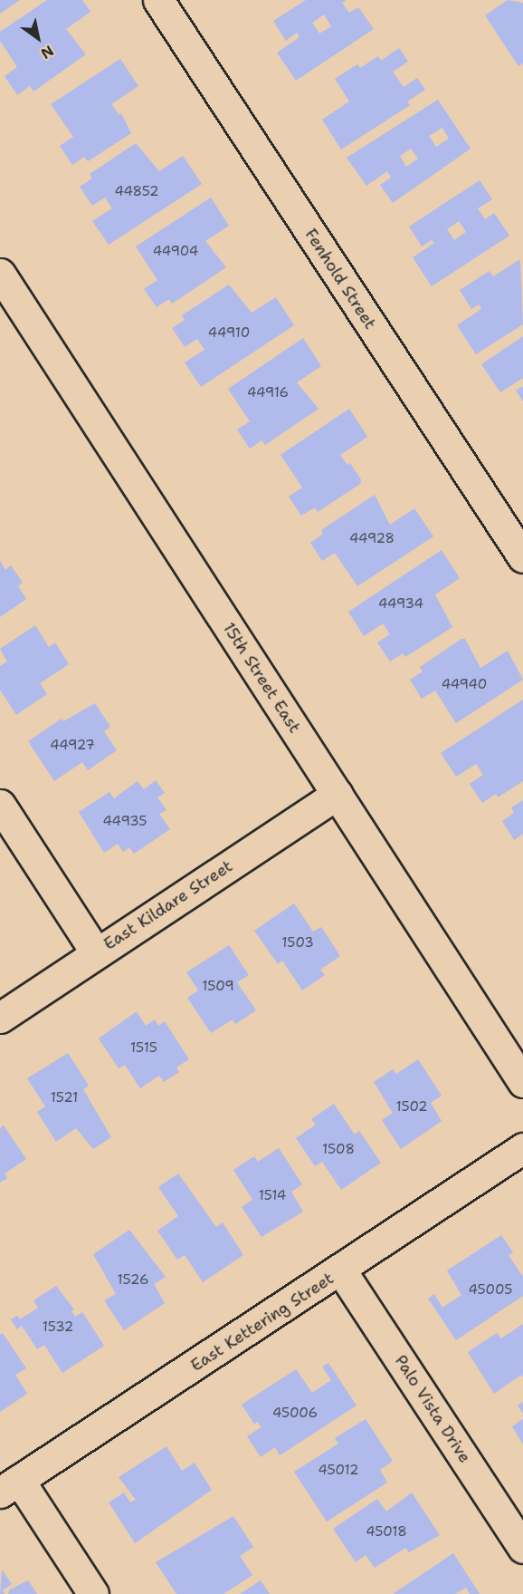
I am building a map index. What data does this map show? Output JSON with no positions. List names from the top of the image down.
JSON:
{
  "streets": {
    "street": [
      "Fenhold Street",
      "15th Street East",
      "East Kildare Street",
      "East Kettering Street",
      "Palo Vista Drive"
    ]
  },
  "crossings": [
    ["15th Street East", "East Kildare Street"],
    ["East Kettering Street", "Palo Vista Drive"]
  ],
  "house_numbers": [
    "44852",
    "44904",
    "44910",
    "44916",
    "44928",
    "44934",
    "44940",
    "44927",
    "44935",
    "1503",
    "1509",
    "1515",
    "1521",
    "1502",
    "1508",
    "1514",
    "1526",
    "45005",
    "1532",
    "45006",
    "45012",
    "45018"
  ],
  "north": "bottom right"
}
